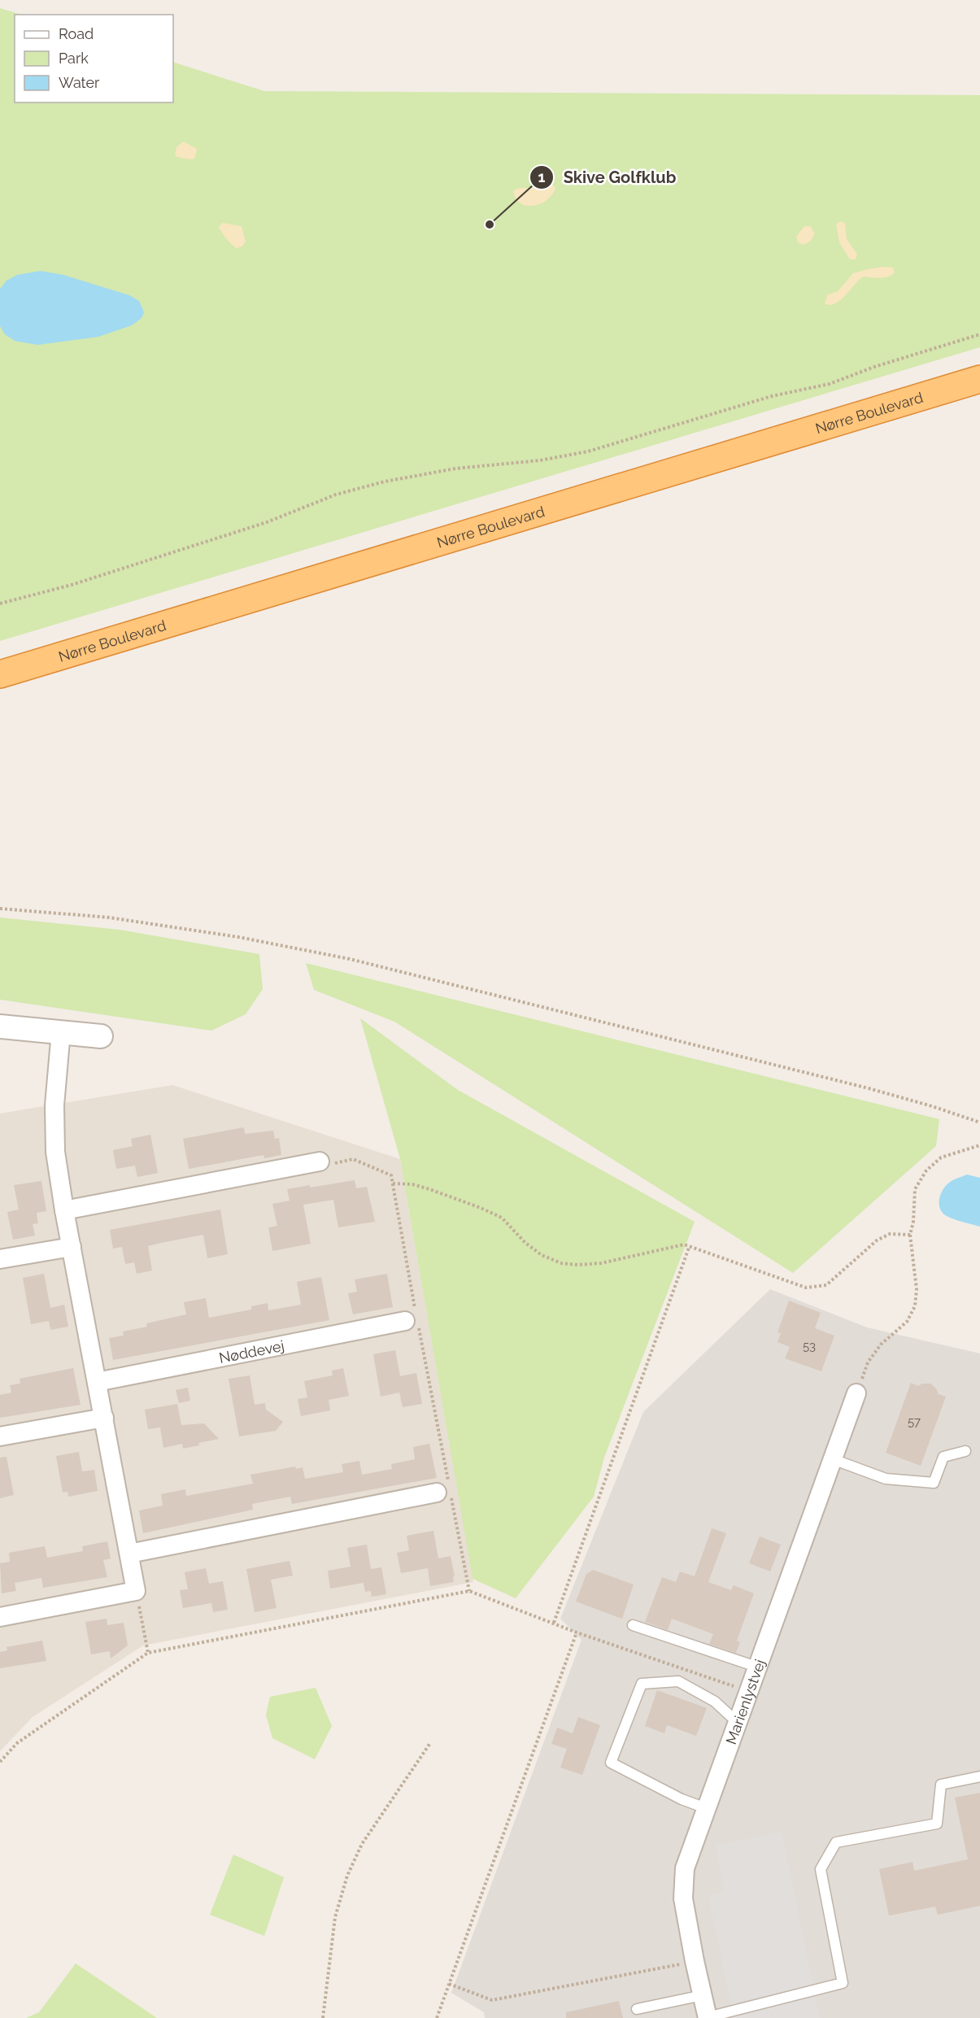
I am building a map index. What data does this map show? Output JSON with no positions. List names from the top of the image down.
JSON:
{
  "streets": {
    "highway": ["Nørre Boulevard"],
    "street": ["Nøddevej", "Marienlystvej"]
  },
  "places": ["Skive Golfklub"],
  "house_numbers": ["53", "57"],
  "legend": ["Road", "Park", "Water"]
}
